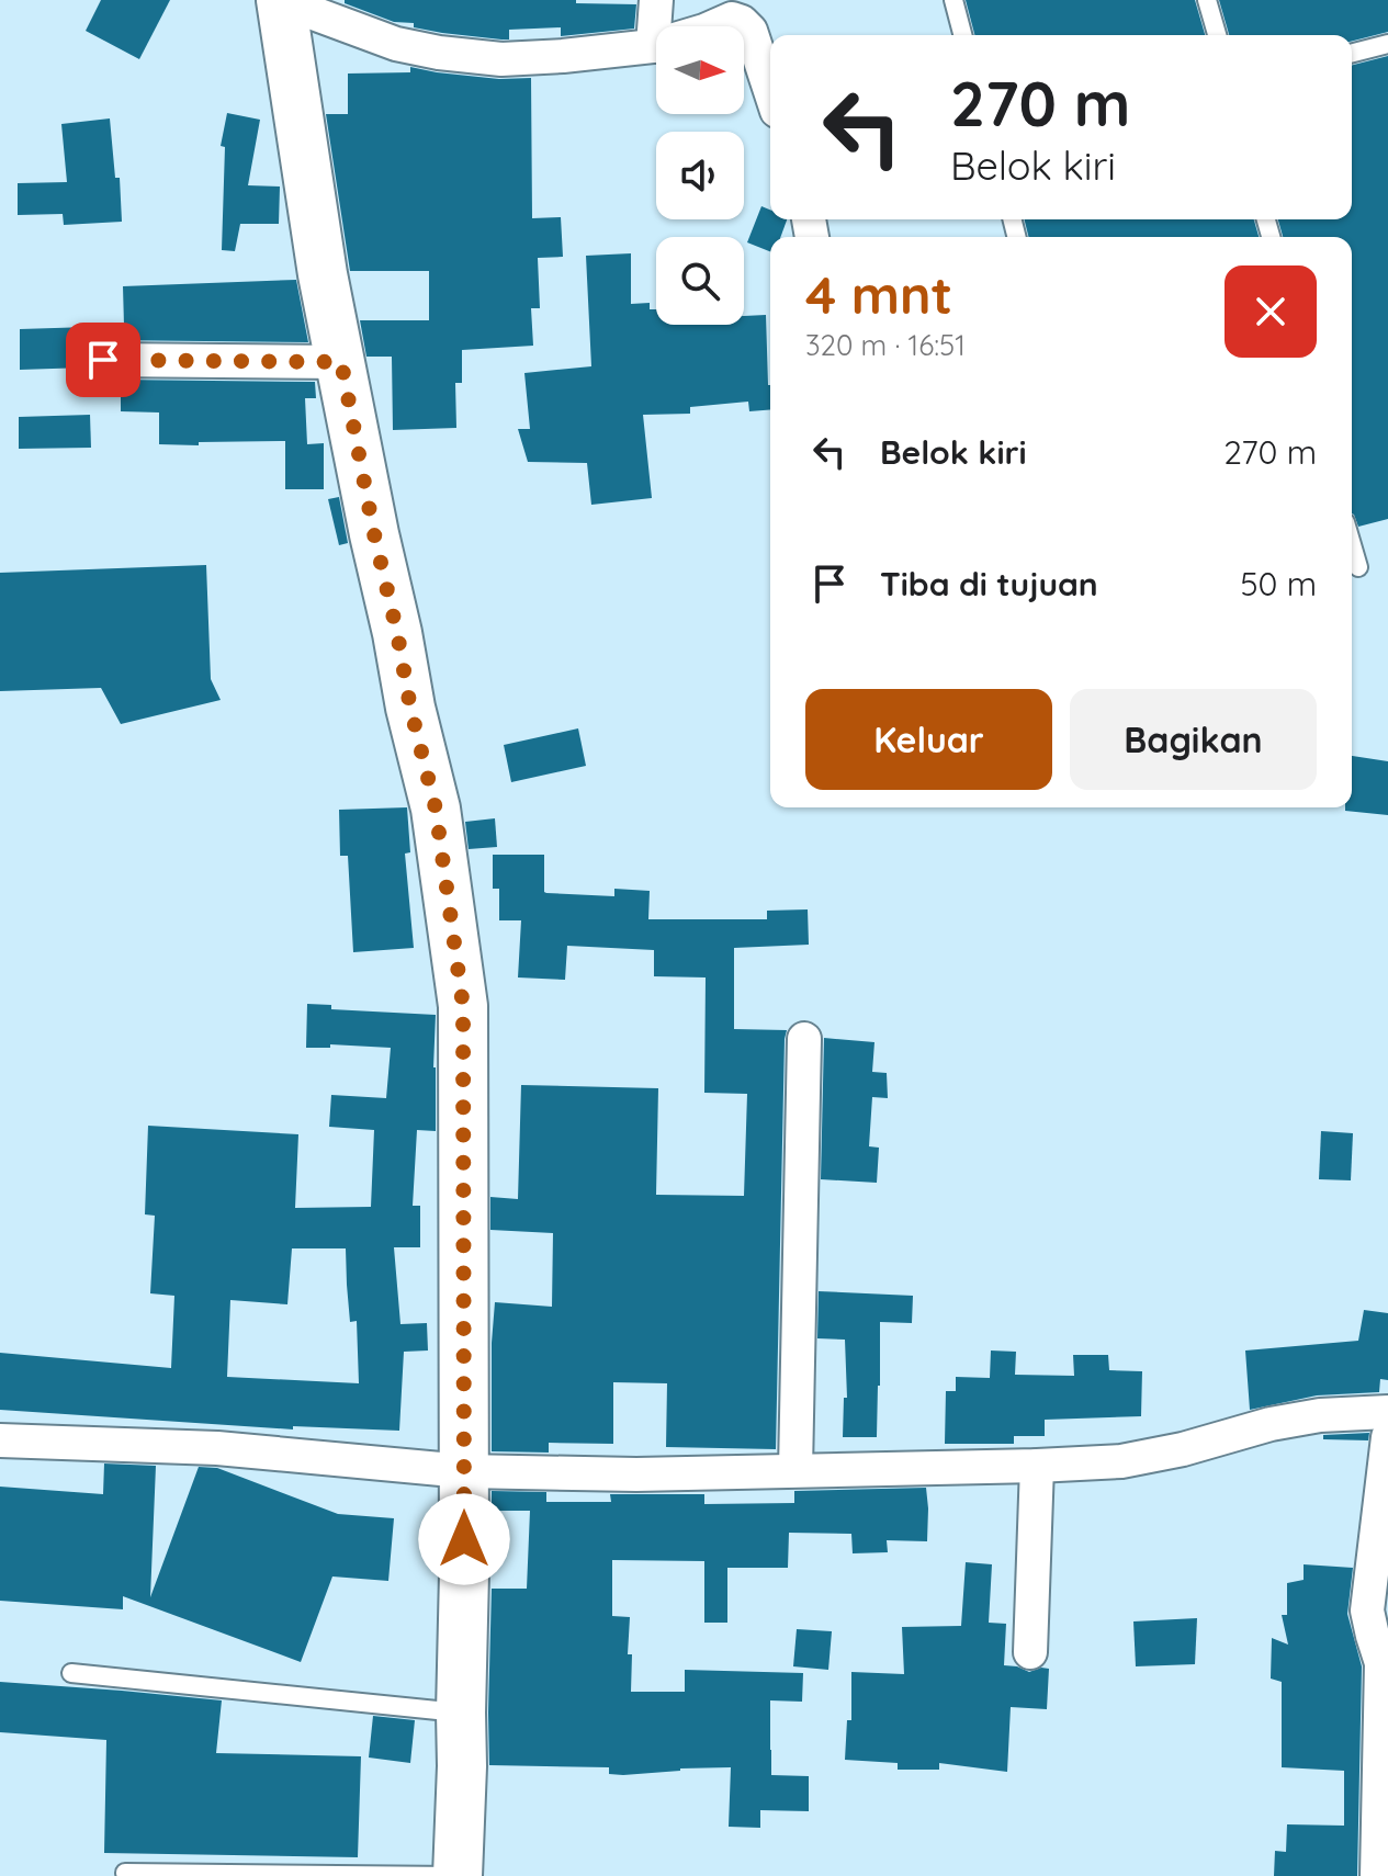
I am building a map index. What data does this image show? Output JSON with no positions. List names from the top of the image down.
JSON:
{
  "north": "right",
  "page": {
    "turn": ["270 m", "Belok kiri"],
    "heading": ["4 mnt", "320 m · 16:51"],
    "list": [
      {
        "name": "Belok kiri",
        "value": "270 m"
      },
      {
        "name": "Tiba di tujuan",
        "value": "50 m"
      }
    ],
    "buttons": ["Keluar", "Bagikan"]
  }
}
